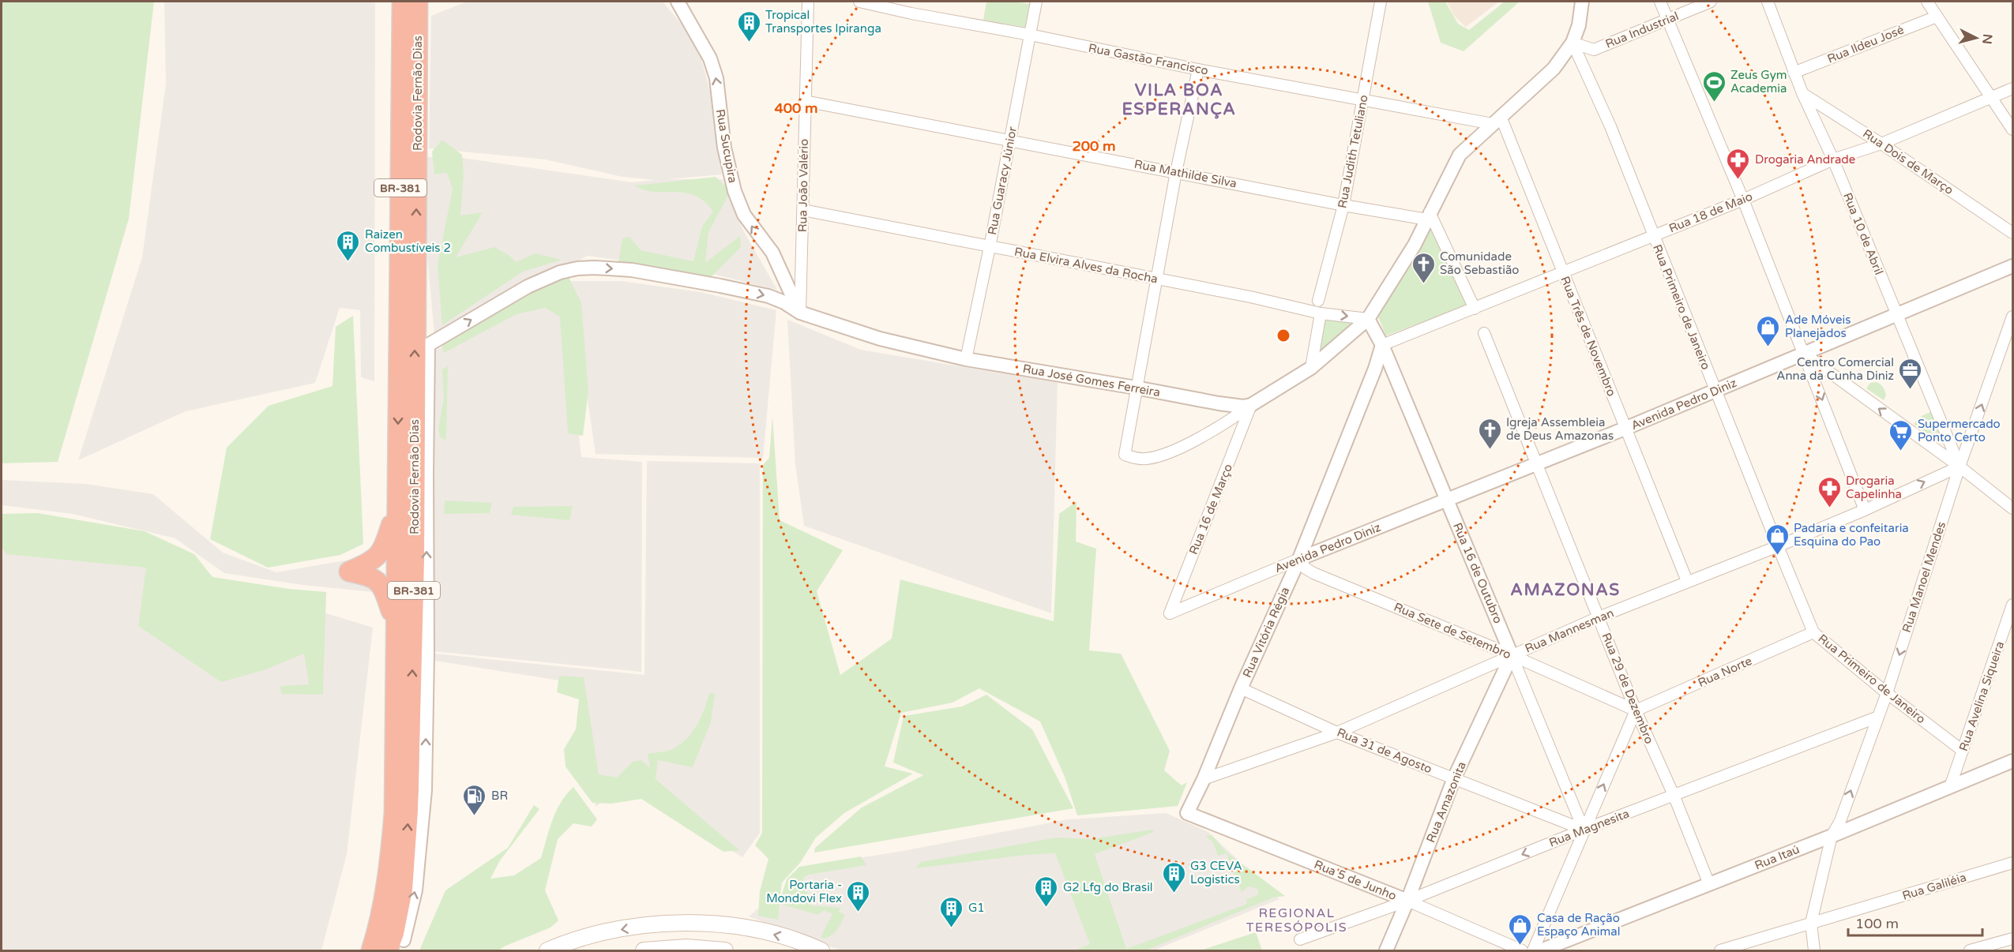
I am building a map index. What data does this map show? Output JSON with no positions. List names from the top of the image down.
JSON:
{
  "streets": {
    "highway": ["Rodovia Fernão Dias", "BR-381"],
    "street": [
      "Rua Industrial",
      "Rua Ildeu José",
      "Rua Gastão Francisco",
      "Rua Sucupira",
      "Rua Judith Tetuliano",
      "Rua Dois de Março",
      "Rua Mathilde Silva",
      "Rua Guaracy Júnior",
      "Rua João Valério",
      "Rua 18 de Maio",
      "Rua 10 de Abril",
      "Rua Elvira Alves da Rocha",
      "Rua Primeiro de Janeiro",
      "Rua Três de Novembro",
      "Rua José Gomes Ferreira",
      "Avenida Pedro Diniz",
      "Rua 16 de Março",
      "Rua 16 de Outubro",
      "Rua Manoel Mendes",
      "Rua Sete de Setembro",
      "Rua Mannesman",
      "Rua Vitória Régia",
      "Rua Norte",
      "Rua 29 de Dezembro",
      "Rua Avelina Siqueira",
      "Rua 31 de Agosto",
      "Rua Amazonita",
      "Rua Magnesita",
      "Rua Itaú",
      "Rua 5 de Junho",
      "Rua Galiléia"
    ]
  },
  "crossings": [
    ["Rua Industrial", "Rua Primeiro de Janeiro"],
    ["Rua Ildeu José", "Rua 10 de Abril"],
    ["Rua Gastão Francisco", "Rua Judith Tetuliano"],
    ["Rua Gastão Francisco", "Rua Guaracy Júnior"],
    ["Rua Gastão Francisco", "Rua Três de Novembro"],
    ["Rodovia Fernão Dias", "BR-381"],
    ["Rodovia Fernão Dias", "Rua José Gomes Ferreira"],
    ["Rua Sucupira", "Rua João Valério"],
    ["Rua Sucupira", "Rua José Gomes Ferreira"],
    ["Rua Judith Tetuliano", "Rua Mathilde Silva"],
    ["Rua Dois de Março", "Rua 18 de Maio"],
    ["Rua Dois de Março", "Rua 10 de Abril"],
    ["Rua Mathilde Silva", "Rua Guaracy Júnior"],
    ["Rua Mathilde Silva", "Rua João Valério"],
    ["Rua Guaracy Júnior", "Rua Elvira Alves da Rocha"],
    ["Rua Guaracy Júnior", "Rua José Gomes Ferreira"],
    ["Rua João Valério", "Rua Elvira Alves da Rocha"],
    ["Rua João Valério", "Rua José Gomes Ferreira"],
    ["Rua 18 de Maio", "Rua 10 de Abril"],
    ["Rua 18 de Maio", "Rua Primeiro de Janeiro"],
    ["Rua 18 de Maio", "Rua Três de Novembro"],
    ["Rua 18 de Maio", "Rua 16 de Outubro"],
    ["Rua 18 de Maio", "Rua Vitória Régia"],
    ["Rua 10 de Abril", "Avenida Pedro Diniz"],
    ["Rua 10 de Abril", "Rua Manoel Mendes"],
    ["Rua 10 de Abril", "Rua Mannesman"],
    ["Rua Elvira Alves da Rocha", "Rua 16 de Outubro"],
    ["Rua Primeiro de Janeiro", "Avenida Pedro Diniz"],
    ["Rua Primeiro de Janeiro", "Rua Manoel Mendes"],
    ["Rua Primeiro de Janeiro", "Rua Mannesman"],
    ["Rua Primeiro de Janeiro", "Rua Norte"],
    ["Rua Primeiro de Janeiro", "Rua Avelina Siqueira"],
    ["Rua Três de Novembro", "Avenida Pedro Diniz"],
    ["Rua Três de Novembro", "Rua Mannesman"],
    ["Rua José Gomes Ferreira", "Rua 16 de Março"],
    ["Avenida Pedro Diniz", "Rua 16 de Março"],
    ["Avenida Pedro Diniz", "Rua 16 de Outubro"],
    ["Avenida Pedro Diniz", "Rua Sete de Setembro"],
    ["Avenida Pedro Diniz", "Rua Vitória Régia"],
    ["Avenida Pedro Diniz", "Rua 29 de Dezembro"],
    ["Rua 16 de Outubro", "Rua Sete de Setembro"],
    ["Rua 16 de Outubro", "Rua Mannesman"],
    ["Rua 16 de Outubro", "Rua Vitória Régia"],
    ["Rua 16 de Outubro", "Rua 31 de Agosto"],
    ["Rua 16 de Outubro", "Rua Amazonita"],
    ["Rua 16 de Outubro", "Rua Magnesita"],
    ["Rua Manoel Mendes", "Rua Mannesman"],
    ["Rua Manoel Mendes", "Rua Magnesita"],
    ["Rua Manoel Mendes", "Rua Itaú"],
    ["Rua Manoel Mendes", "Rua Galiléia"],
    ["Rua Sete de Setembro", "Rua Mannesman"],
    ["Rua Sete de Setembro", "Rua Vitória Régia"],
    ["Rua Sete de Setembro", "Rua Norte"],
    ["Rua Sete de Setembro", "Rua 29 de Dezembro"],
    ["Rua Sete de Setembro", "Rua Amazonita"],
    ["Rua Mannesman", "Rua Vitória Régia"],
    ["Rua Mannesman", "Rua 29 de Dezembro"],
    ["Rua Mannesman", "Rua 31 de Agosto"],
    ["Rua Mannesman", "Rua Amazonita"],
    ["Rua Vitória Régia", "Rua 31 de Agosto"],
    ["Rua Vitória Régia", "Rua 5 de Junho"],
    ["Rua Norte", "Rua 29 de Dezembro"],
    ["Rua 29 de Dezembro", "Rua Magnesita"],
    ["Rua 29 de Dezembro", "Rua Itaú"],
    ["Rua Avelina Siqueira", "Rua Itaú"],
    ["Rua 31 de Agosto", "Rua Amazonita"],
    ["Rua 31 de Agosto", "Rua Magnesita"],
    ["Rua Amazonita", "Rua Magnesita"],
    ["Rua Amazonita", "Rua 5 de Junho"],
    ["Rua Magnesita", "Rua 5 de Junho"]
  ],
  "one_way": ["Rua Sucupira", "Rua José Gomes Ferreira"],
  "districts": ["VILA BOA ESPERANÇA", "AMAZONAS", "REGIONAL TERESÓPOLIS"],
  "places": {
    "building": [
      "Tropical Transportes Ipiranga",
      "Raizen Combustíveis 2",
      "G3 CEVA Logistics",
      "G2 Lfg do Brasil",
      "Portaria - Mondovi Flex",
      "G1"
    ],
    "sports": ["Zeus Gym Academia"],
    "pharmacy": ["Drogaria Andrade", "Drogaria Capelinha"],
    "church": ["Comunidade São Sebastião", "Igreja Assembleia de Deus Amazonas"],
    "shop": ["Ade Móveis Planejados", "Padaria e confeitaria Esquina do Pao", "Casa de Ração Espaço Animal"],
    "office": ["Centro Comercial Anna da Cunha Diniz"],
    "supermarket": ["Supermercado Ponto Certo"],
    "fuel station": ["BR"]
  },
  "scale_bar": "100 m",
  "north": "right",
  "rings": ["400 m", "200 m"]
}
